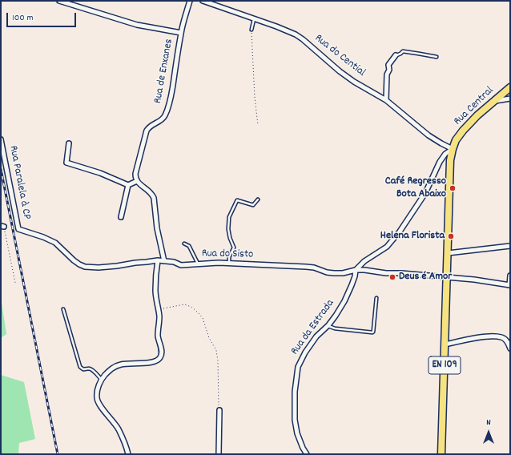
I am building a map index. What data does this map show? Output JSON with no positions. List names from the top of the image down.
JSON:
{
  "streets": {
    "main road": ["Rua Central", "EN 109"],
    "street": [
      "Rua do Cential",
      "Rua de Enxanes",
      "Rua Paralela à CP",
      "Rua do Sisto",
      "Rua da Estrada"
    ]
  },
  "crossings": [
    ["Rua do Cential", "Rua Central"],
    ["Rua Central", "Rua do Sisto"],
    ["Rua Central", "EN 109"],
    ["Rua Paralela à CP", "Rua do Sisto"],
    ["Rua do Sisto", "Rua da Estrada"],
    ["Rua do Sisto", "EN 109"]
  ],
  "places": ["Café Regresso Bota Abaixo", "Helena Florista", "Deus é Amor"],
  "scale_bar": "100 m",
  "north": "top"
}
